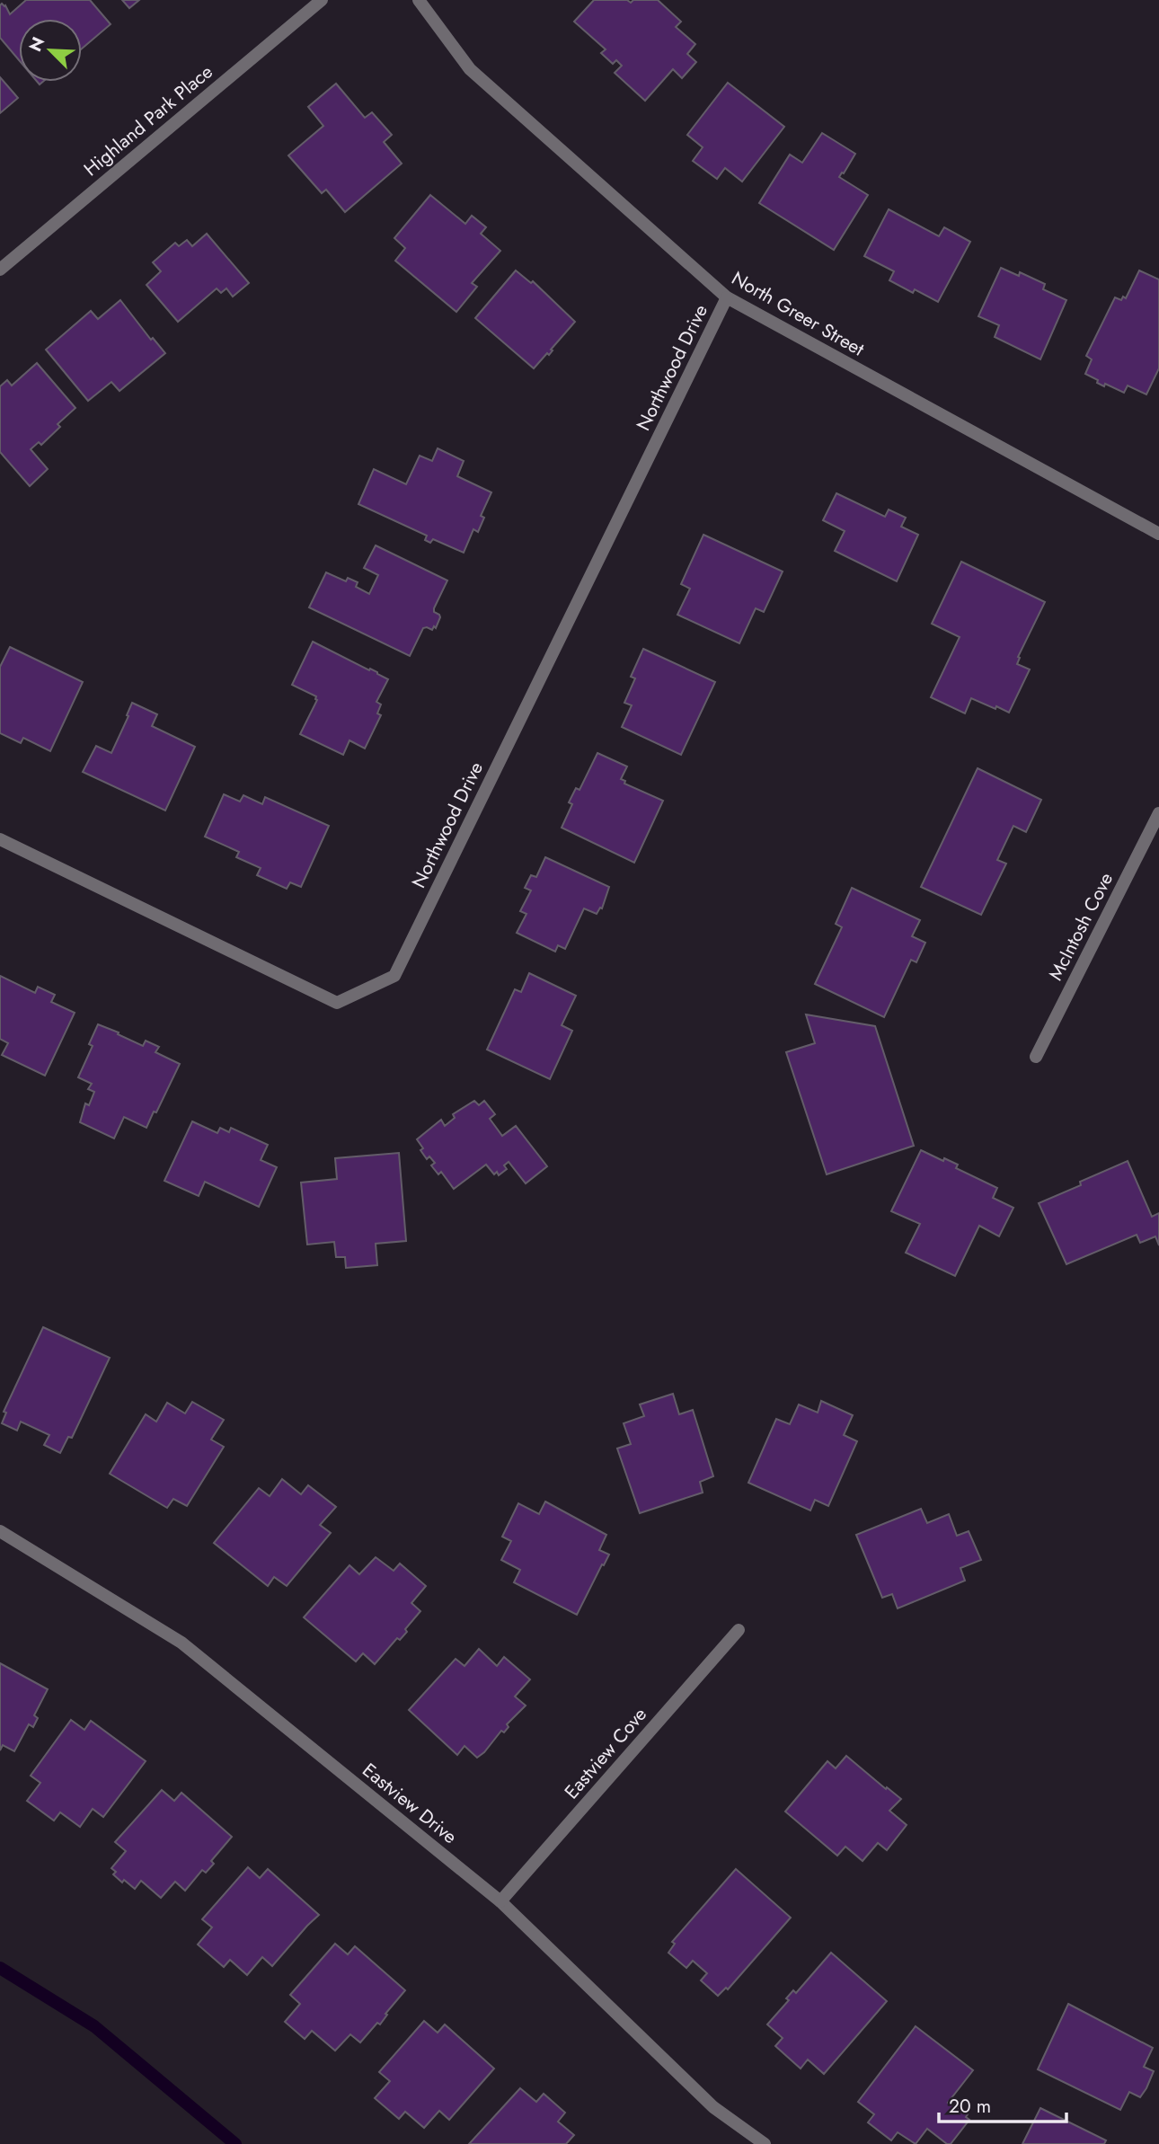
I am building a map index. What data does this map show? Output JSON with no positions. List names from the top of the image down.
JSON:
{
  "streets": {
    "street": [
      "Highland Park Place",
      "North Greer Street",
      "Northwood Drive",
      "McIntosh Cove",
      "Eastview Cove",
      "Eastview Drive"
    ]
  },
  "crossings": [
    ["North Greer Street", "Northwood Drive"],
    ["Eastview Cove", "Eastview Drive"]
  ],
  "scale_bar": "20 m",
  "north": "top left"
}
